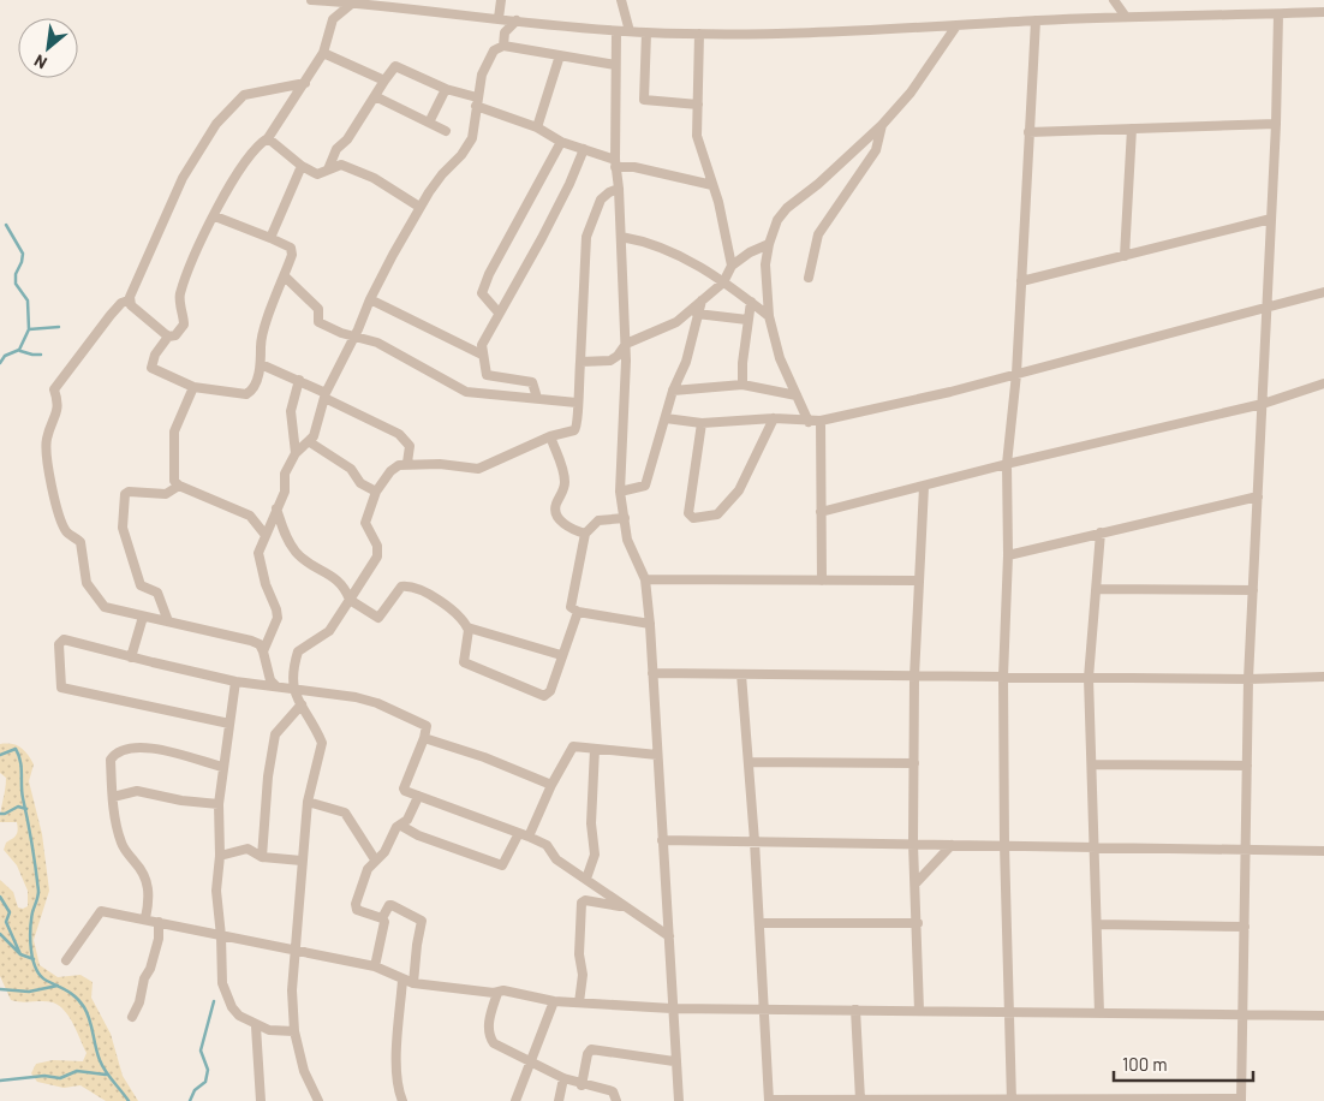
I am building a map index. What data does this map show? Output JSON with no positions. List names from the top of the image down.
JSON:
{
  "scale_bar": "100 m",
  "north": "bottom left"
}
